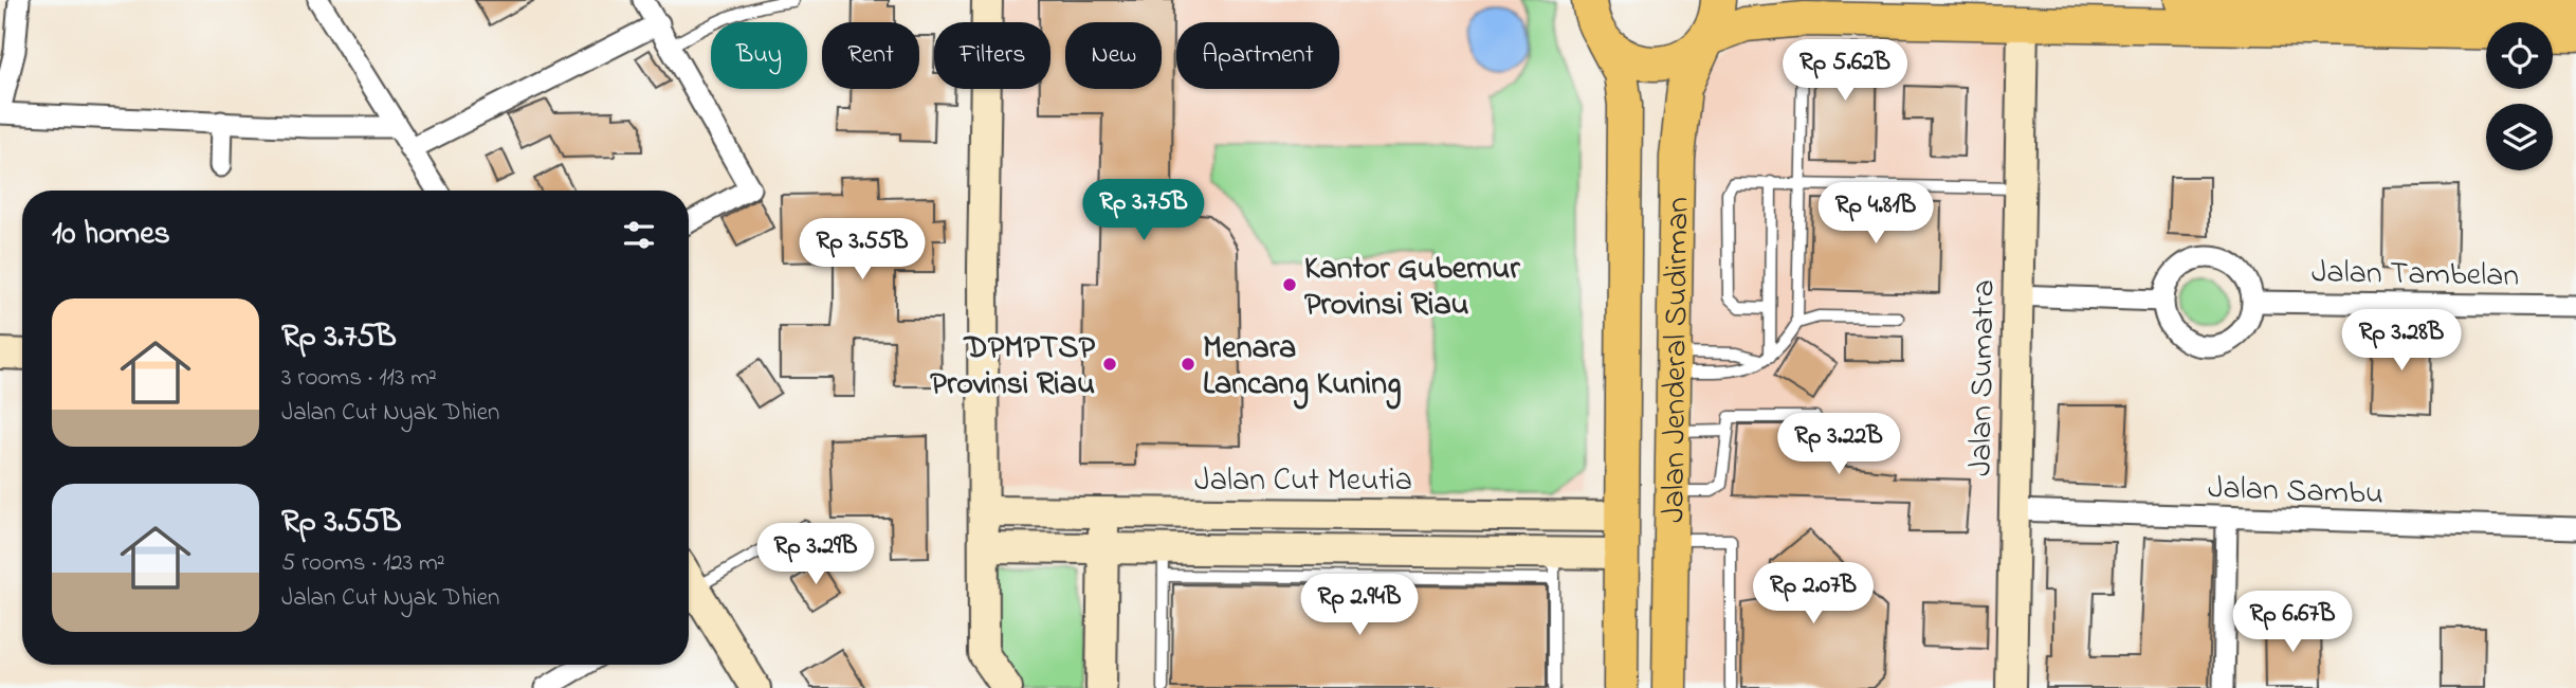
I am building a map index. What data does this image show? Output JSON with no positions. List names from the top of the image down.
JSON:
{
  "streets": {
    "main road": ["Jalan Jenderal Sudirman"],
    "street": [
      "Jalan Tambelan",
      "Jalan Sumatra",
      "Jalan Cut Meutia",
      "Jalan Sambu"
    ]
  },
  "crossings": [
    ["Jalan Jenderal Sudirman", "Jalan Cut Meutia"],
    ["Jalan Sumatra", "Jalan Sambu"]
  ],
  "places": ["Kantor Gubernur Provinsi Riau", "DPMPTSP Provinsi Riau", "Menara Lancang Kuning"],
  "page": {
    "chip": [
      "Buy",
      "Rent",
      "Filters",
      "New",
      "Apartment"
    ],
    "price": [
      "Rp 5.62B",
      "Rp 3.75B",
      "Rp 4.81B",
      "Rp 3.55B",
      "Rp 3.28B",
      "Rp 3.22B",
      "Rp 3.29B",
      "Rp 2.07B",
      "Rp 2.94B",
      "Rp 6.67B"
    ],
    "heading": "10 homes",
    "list": [
      {
        "name": "Rp 3.75B",
        "note": "3 rooms · 113 m² · Jalan Cut Nyak Dhien"
      },
      {
        "name": "Rp 3.55B",
        "note": "5 rooms · 123 m² · Jalan Cut Nyak Dhien"
      }
    ]
  }
}
